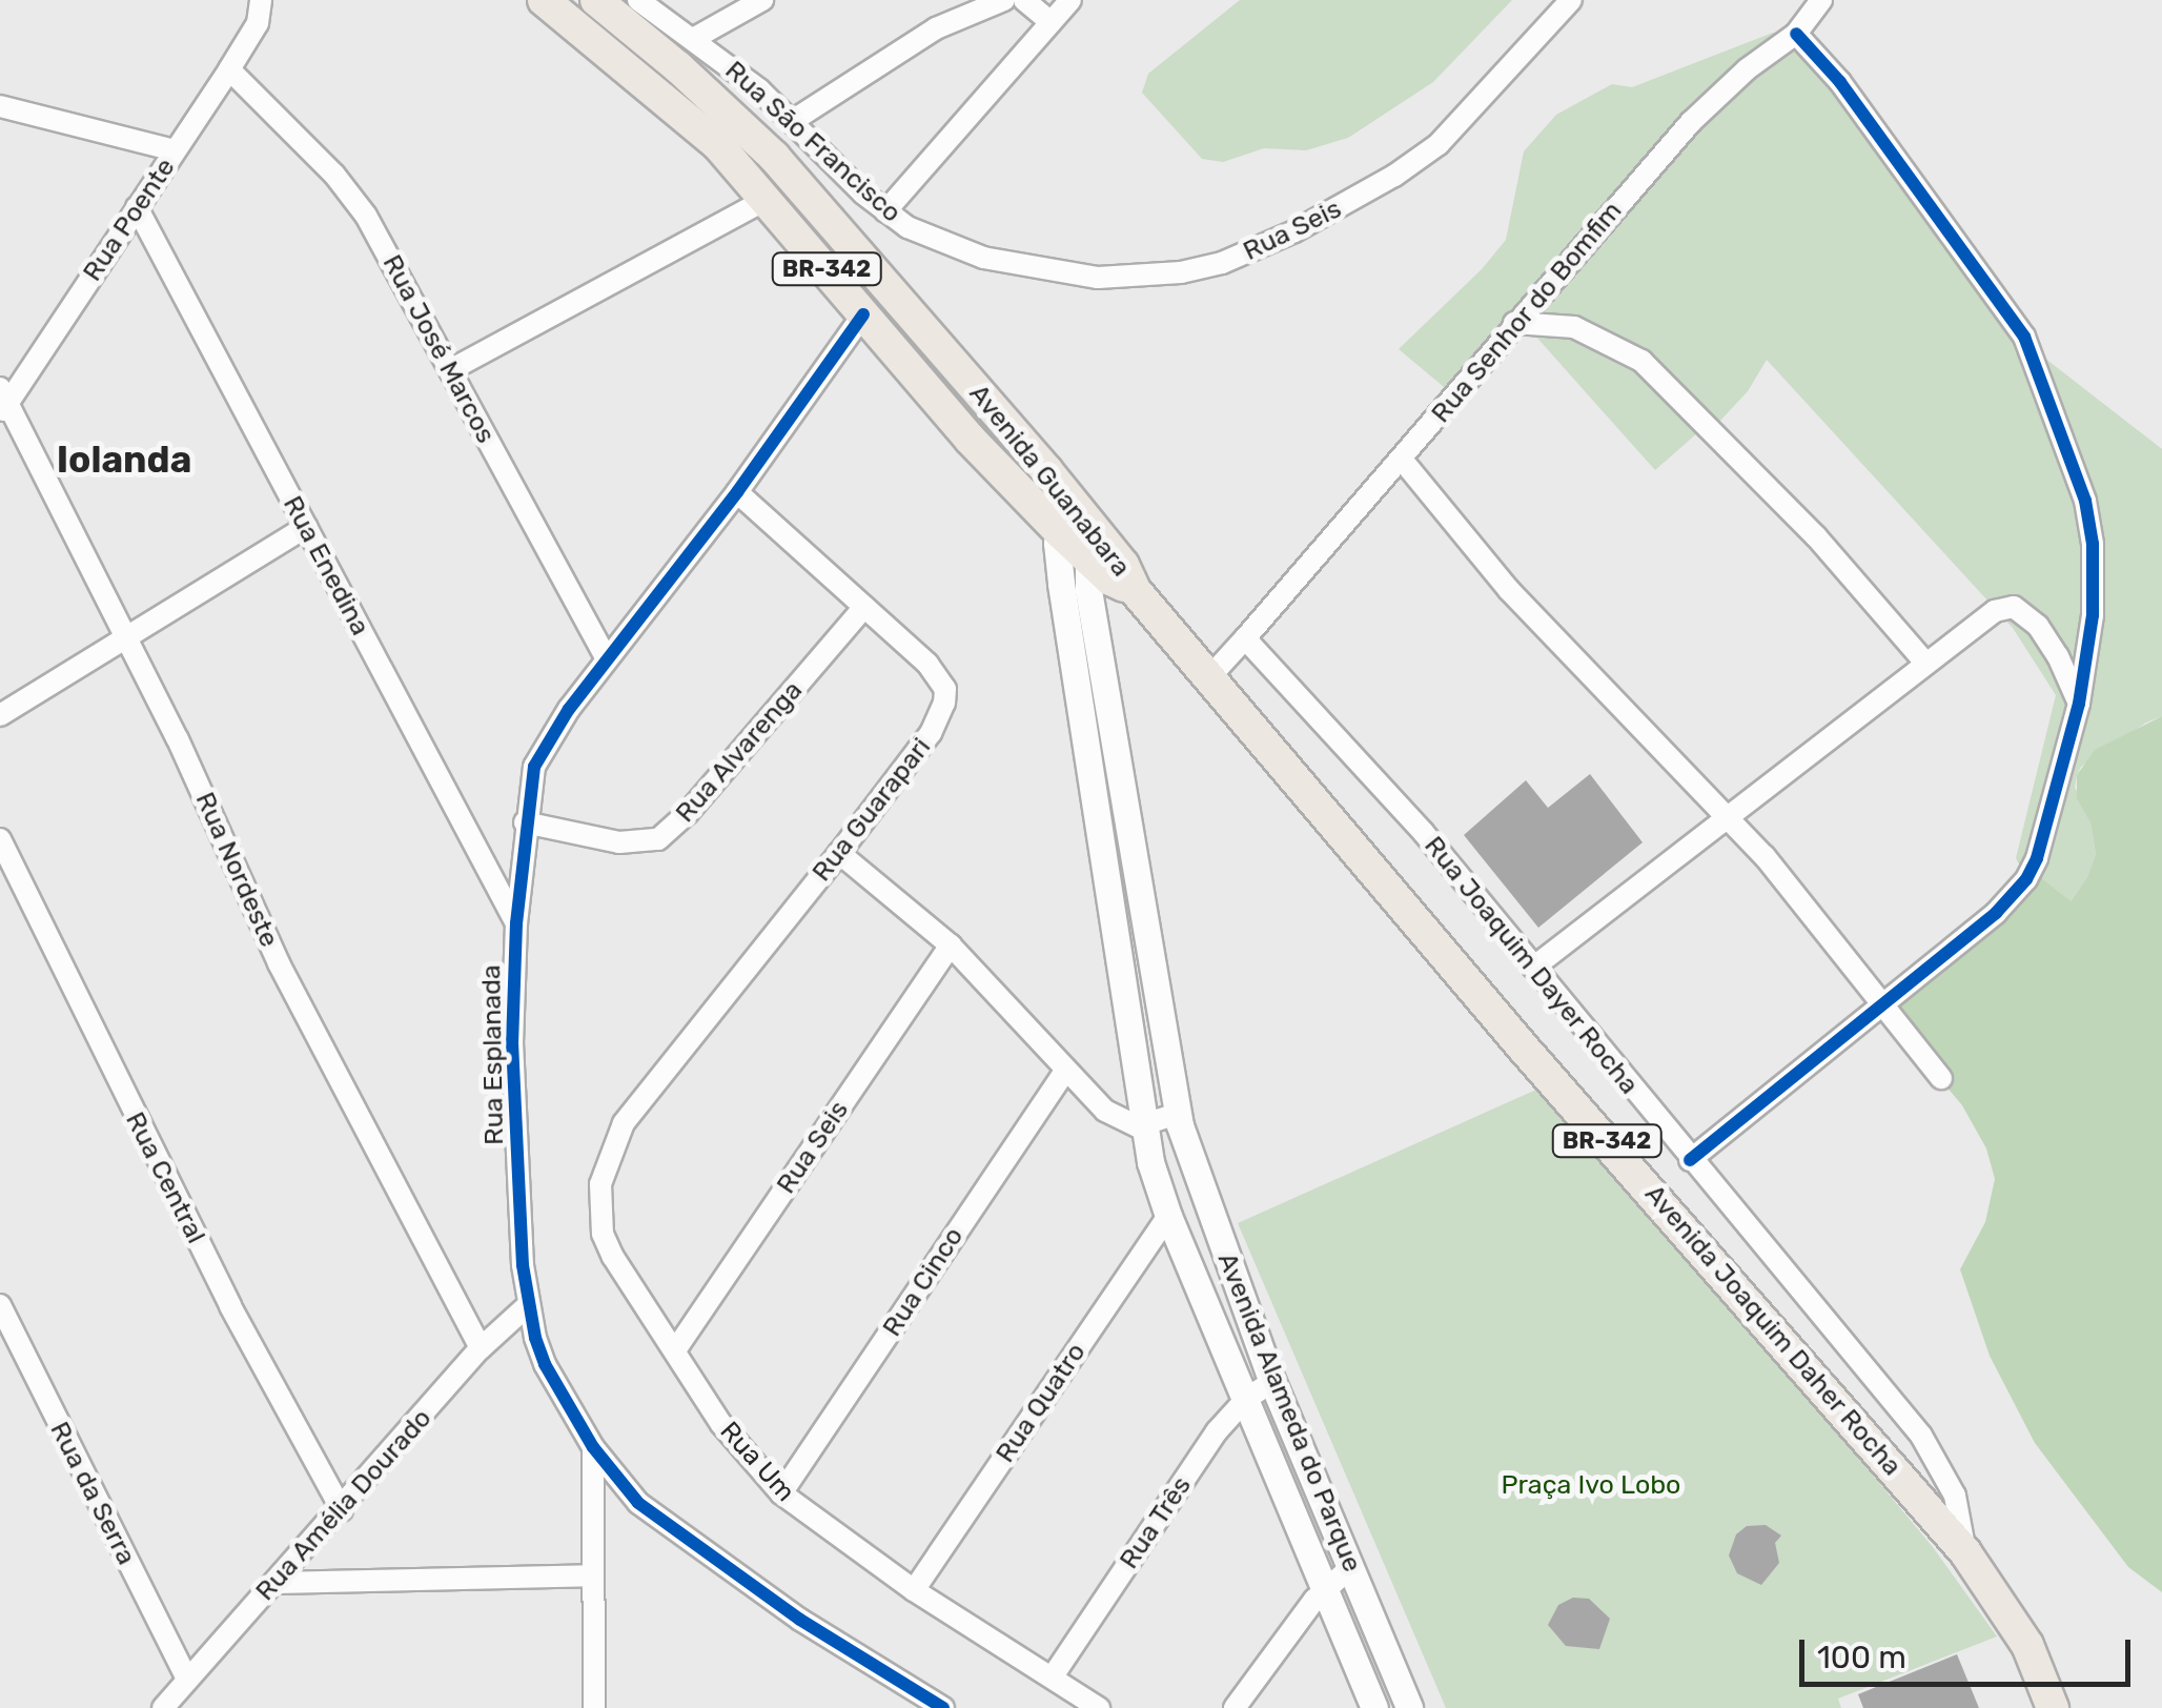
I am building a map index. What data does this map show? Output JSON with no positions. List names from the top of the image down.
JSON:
{
  "streets": {
    "main road": ["BR-342", "Avenida Guanabara", "Avenida Joaquim Daher Rocha"],
    "street": [
      "Rua São Francisco",
      "Rua Poente",
      "Rua Seis",
      "Rua Senhor do Bomfim",
      "Rua José Marcos",
      "Rua Enedina",
      "Rua Alvarenga",
      "Rua Guarapari",
      "Rua Nordeste",
      "Rua Joaquim Dayer Rocha",
      "Rua Esplanada",
      "Rua Central",
      "Rua Cinco",
      "Rua Quatro",
      "Avenida Alameda do Parque",
      "Rua Um",
      "Rua da Serra",
      "Rua Amélia Dourado",
      "Rua Três"
    ]
  },
  "crossings": [
    ["Rua São Francisco", "Rua Seis"],
    ["Rua Poente", "Rua José Marcos"],
    ["Rua Poente", "Rua Enedina"],
    ["Rua Poente", "Rua Nordeste"],
    ["Rua Seis", "Rua Um"],
    ["Rua Senhor do Bomfim", "Rua Joaquim Dayer Rocha"],
    ["Rua José Marcos", "Rua Esplanada"],
    ["Avenida Guanabara", "Rua Esplanada"],
    ["Avenida Guanabara", "Avenida Joaquim Daher Rocha"],
    ["Avenida Guanabara", "Avenida Alameda do Parque"],
    ["Rua Enedina", "Rua Esplanada"],
    ["Rua Alvarenga", "Rua Guarapari"],
    ["Rua Alvarenga", "Rua Esplanada"],
    ["Rua Guarapari", "Rua Esplanada"],
    ["Rua Guarapari", "Rua Um"],
    ["Rua Nordeste", "Rua Amélia Dourado"],
    ["Rua Joaquim Dayer Rocha", "Avenida Joaquim Daher Rocha"],
    ["Rua Esplanada", "Rua Amélia Dourado"],
    ["Rua Central", "Rua Amélia Dourado"],
    ["Rua Cinco", "Rua Um"],
    ["Rua Quatro", "Avenida Alameda do Parque"],
    ["Rua Quatro", "Rua Um"],
    ["Avenida Alameda do Parque", "Rua Três"],
    ["Rua Um", "Rua Três"],
    ["Rua da Serra", "Rua Amélia Dourado"]
  ],
  "districts": ["Iolanda"],
  "parks": ["Praça Ivo Lobo"],
  "scale_bar": "100 m"
}
